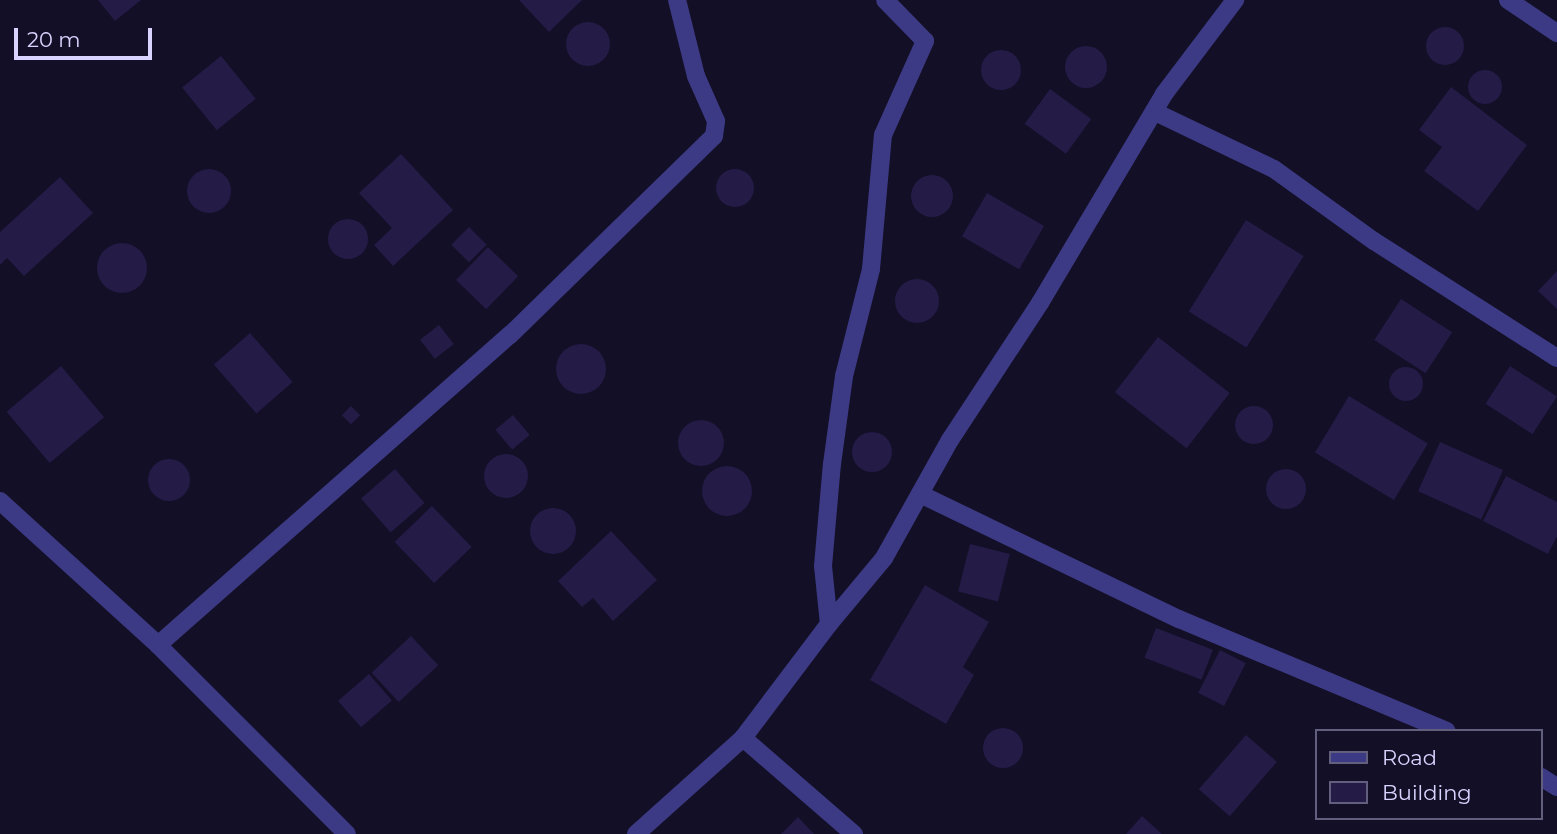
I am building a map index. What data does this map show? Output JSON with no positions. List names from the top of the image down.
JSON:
{
  "legend": ["Road", "Building"],
  "scale_bar": "20 m"
}
